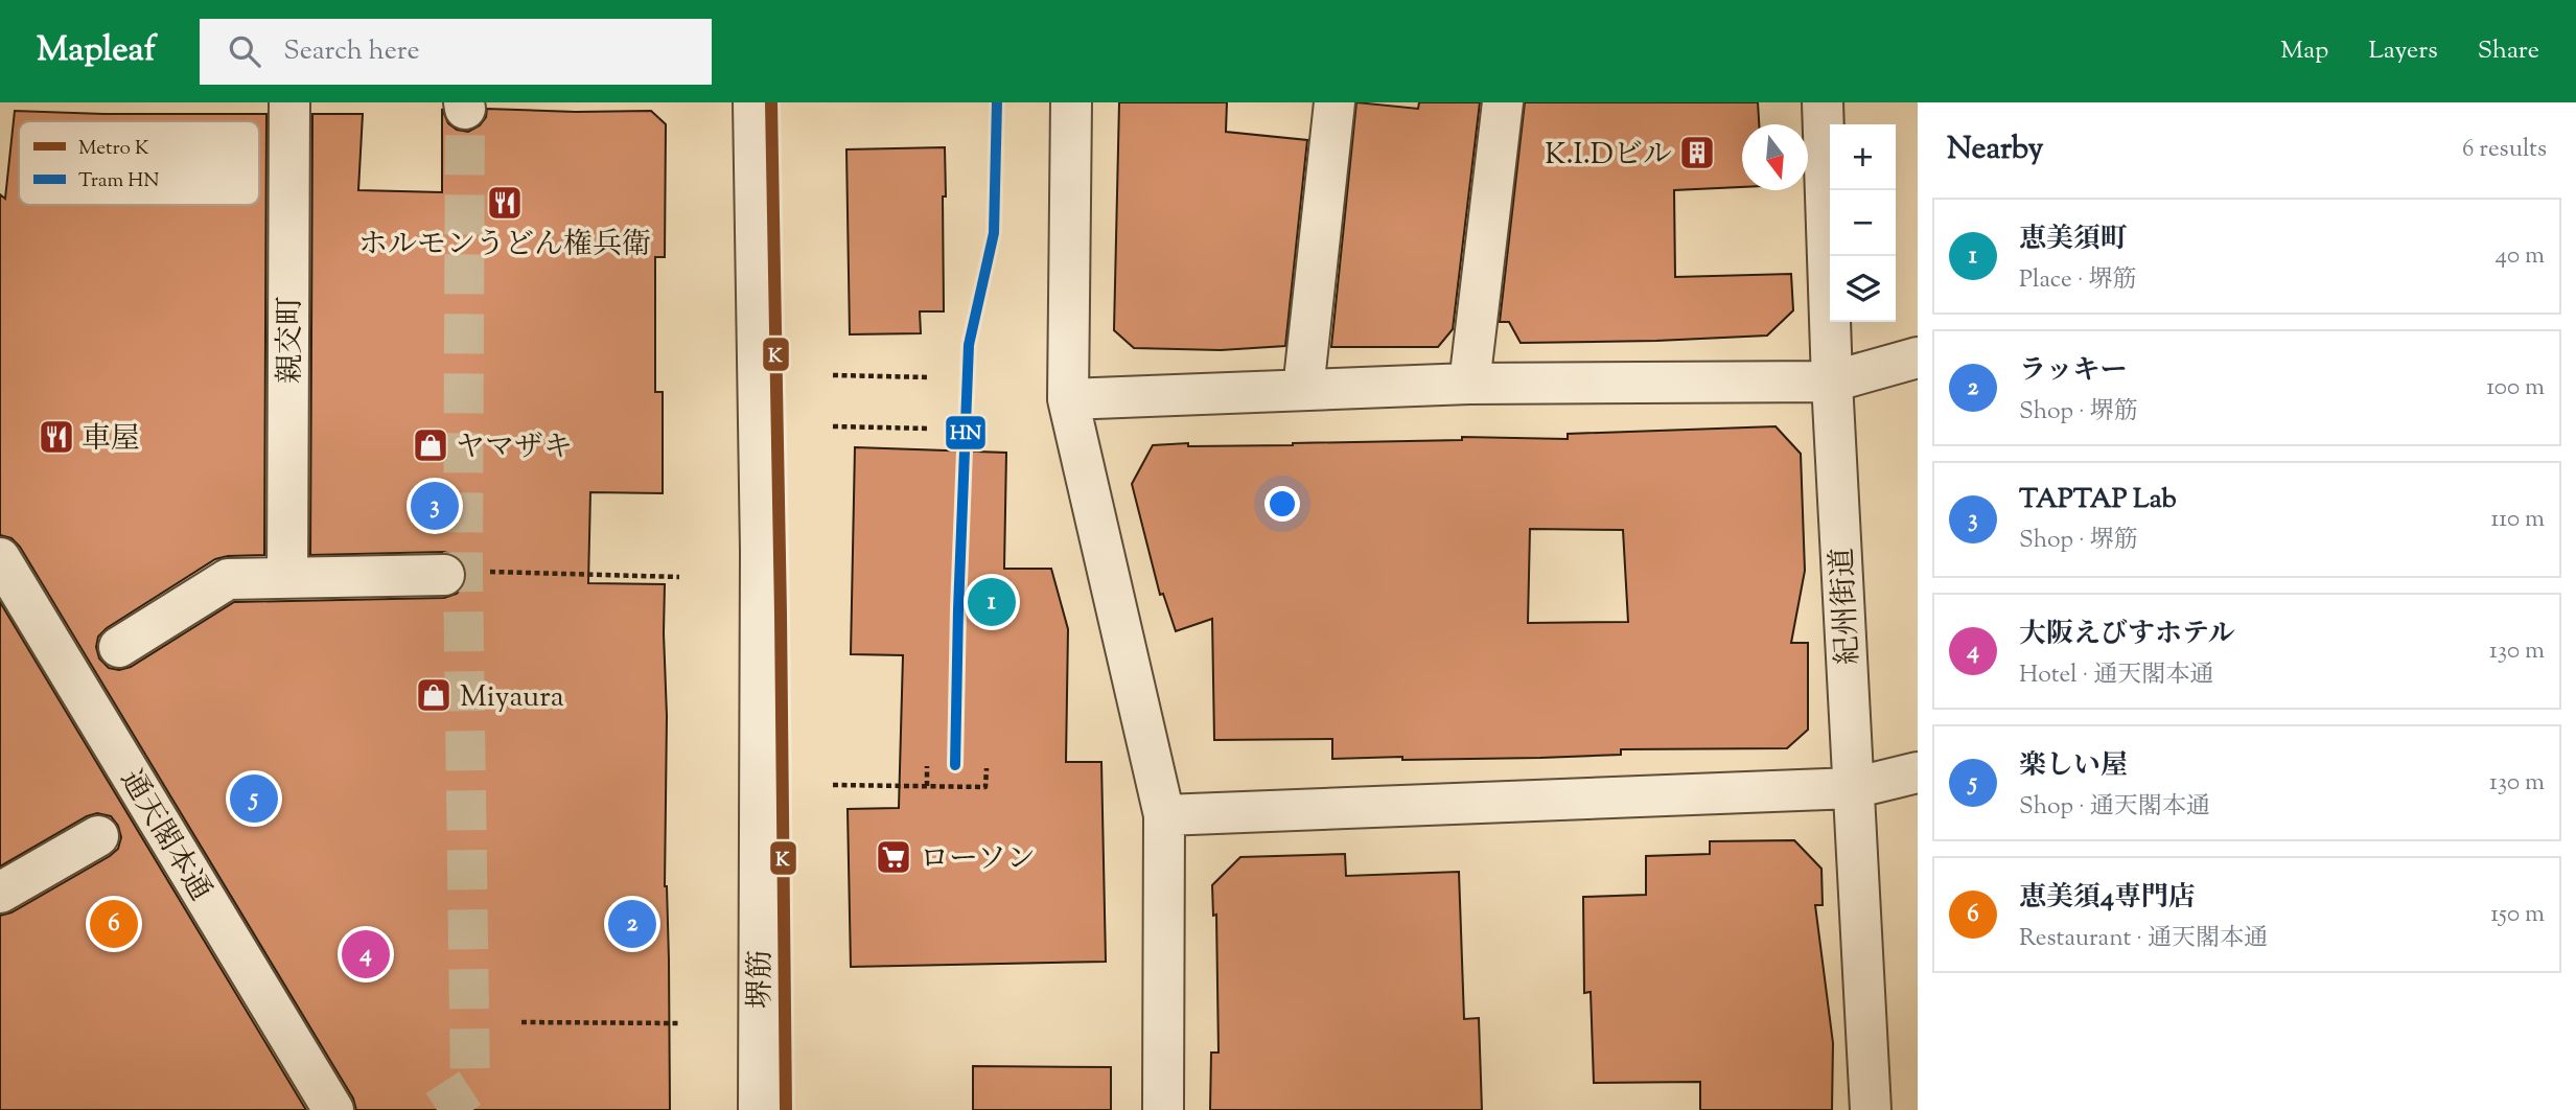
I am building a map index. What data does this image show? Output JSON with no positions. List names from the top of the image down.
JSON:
{
  "streets": {
    "street": [
      "親交町",
      "紀州街道",
      "通天閣本通",
      "堺筋"
    ]
  },
  "places": {
    "building": ["K.I.Dビル"],
    "restaurant": ["ホルモンうどん権兵衛", "車屋"],
    "shop": ["ヤマザキ", "Miyaura"],
    "supermarket": ["ローソン"]
  },
  "lines": ["metro line K", "tram line HN"],
  "legend": ["Metro K", "Tram HN"],
  "north": "bottom",
  "page": {
    "header": "Mapleaf",
    "search": "Search here",
    "nav": ["Map", "Layers", "Share"],
    "heading": ["Nearby", "6 results"],
    "map_buttons": ["+", "−"],
    "list": [
      {
        "mark": "1",
        "name": "恵美須町",
        "note": "Place · 堺筋",
        "value": "40 m"
      },
      {
        "mark": "2",
        "name": "ラッキー",
        "note": "Shop · 堺筋",
        "value": "100 m"
      },
      {
        "mark": "3",
        "name": "TAPTAP Lab",
        "note": "Shop · 堺筋",
        "value": "110 m"
      },
      {
        "mark": "4",
        "name": "大阪えびすホテル",
        "note": "Hotel · 通天閣本通",
        "value": "130 m"
      },
      {
        "mark": "5",
        "name": "楽しい屋",
        "note": "Shop · 通天閣本通",
        "value": "130 m"
      },
      {
        "mark": "6",
        "name": "恵美須4専門店",
        "note": "Restaurant · 通天閣本通",
        "value": "150 m"
      }
    ],
    "pins": [
      "3",
      "1",
      "5",
      "2",
      "6",
      "4"
    ]
  }
}
